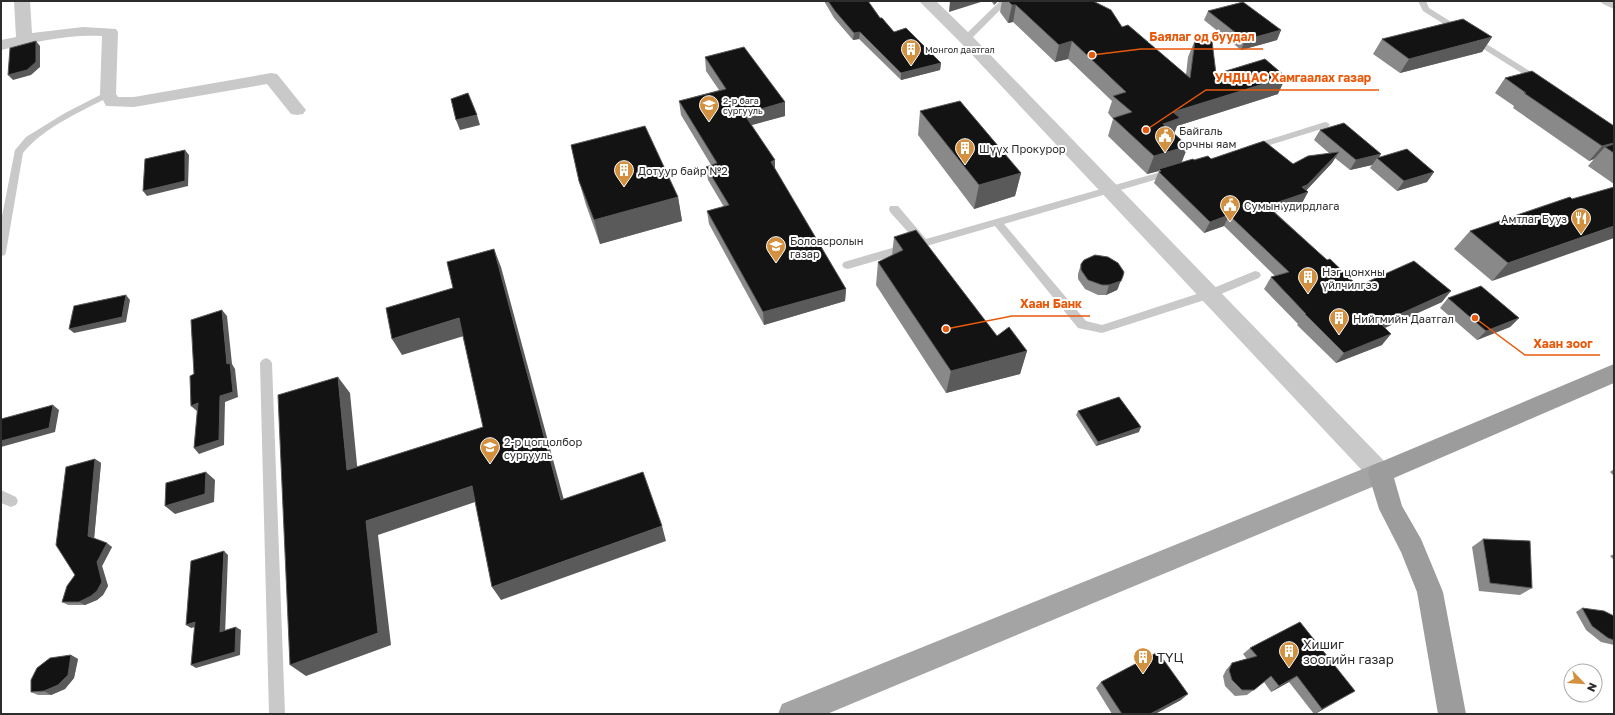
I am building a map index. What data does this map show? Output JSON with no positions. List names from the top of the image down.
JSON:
{
  "places": {
    "other": [
      "Баялаг од буудал",
      "УНДЦАС Хамгаалах газар",
      "Хаан зоог",
      "Хаан Банк"
    ],
    "building": [
      "Монгол даатгал",
      "Шүүх Прокурор",
      "Дотуур байр №2",
      "Нэг цонхны үйлчилгээ",
      "Нийгмийн Даатгал",
      "Хишиг зоогийн газар",
      "ТҮЦ"
    ],
    "school or university": ["2-р бага сургууль", "Боловсролын газар", "2-р цогцолбор сургууль"],
    "public building": ["Байгаль орчны яам", "Сумын удирдлага"],
    "restaurant": ["Амтлаг Бууз"]
  },
  "north": "bottom right"
}
